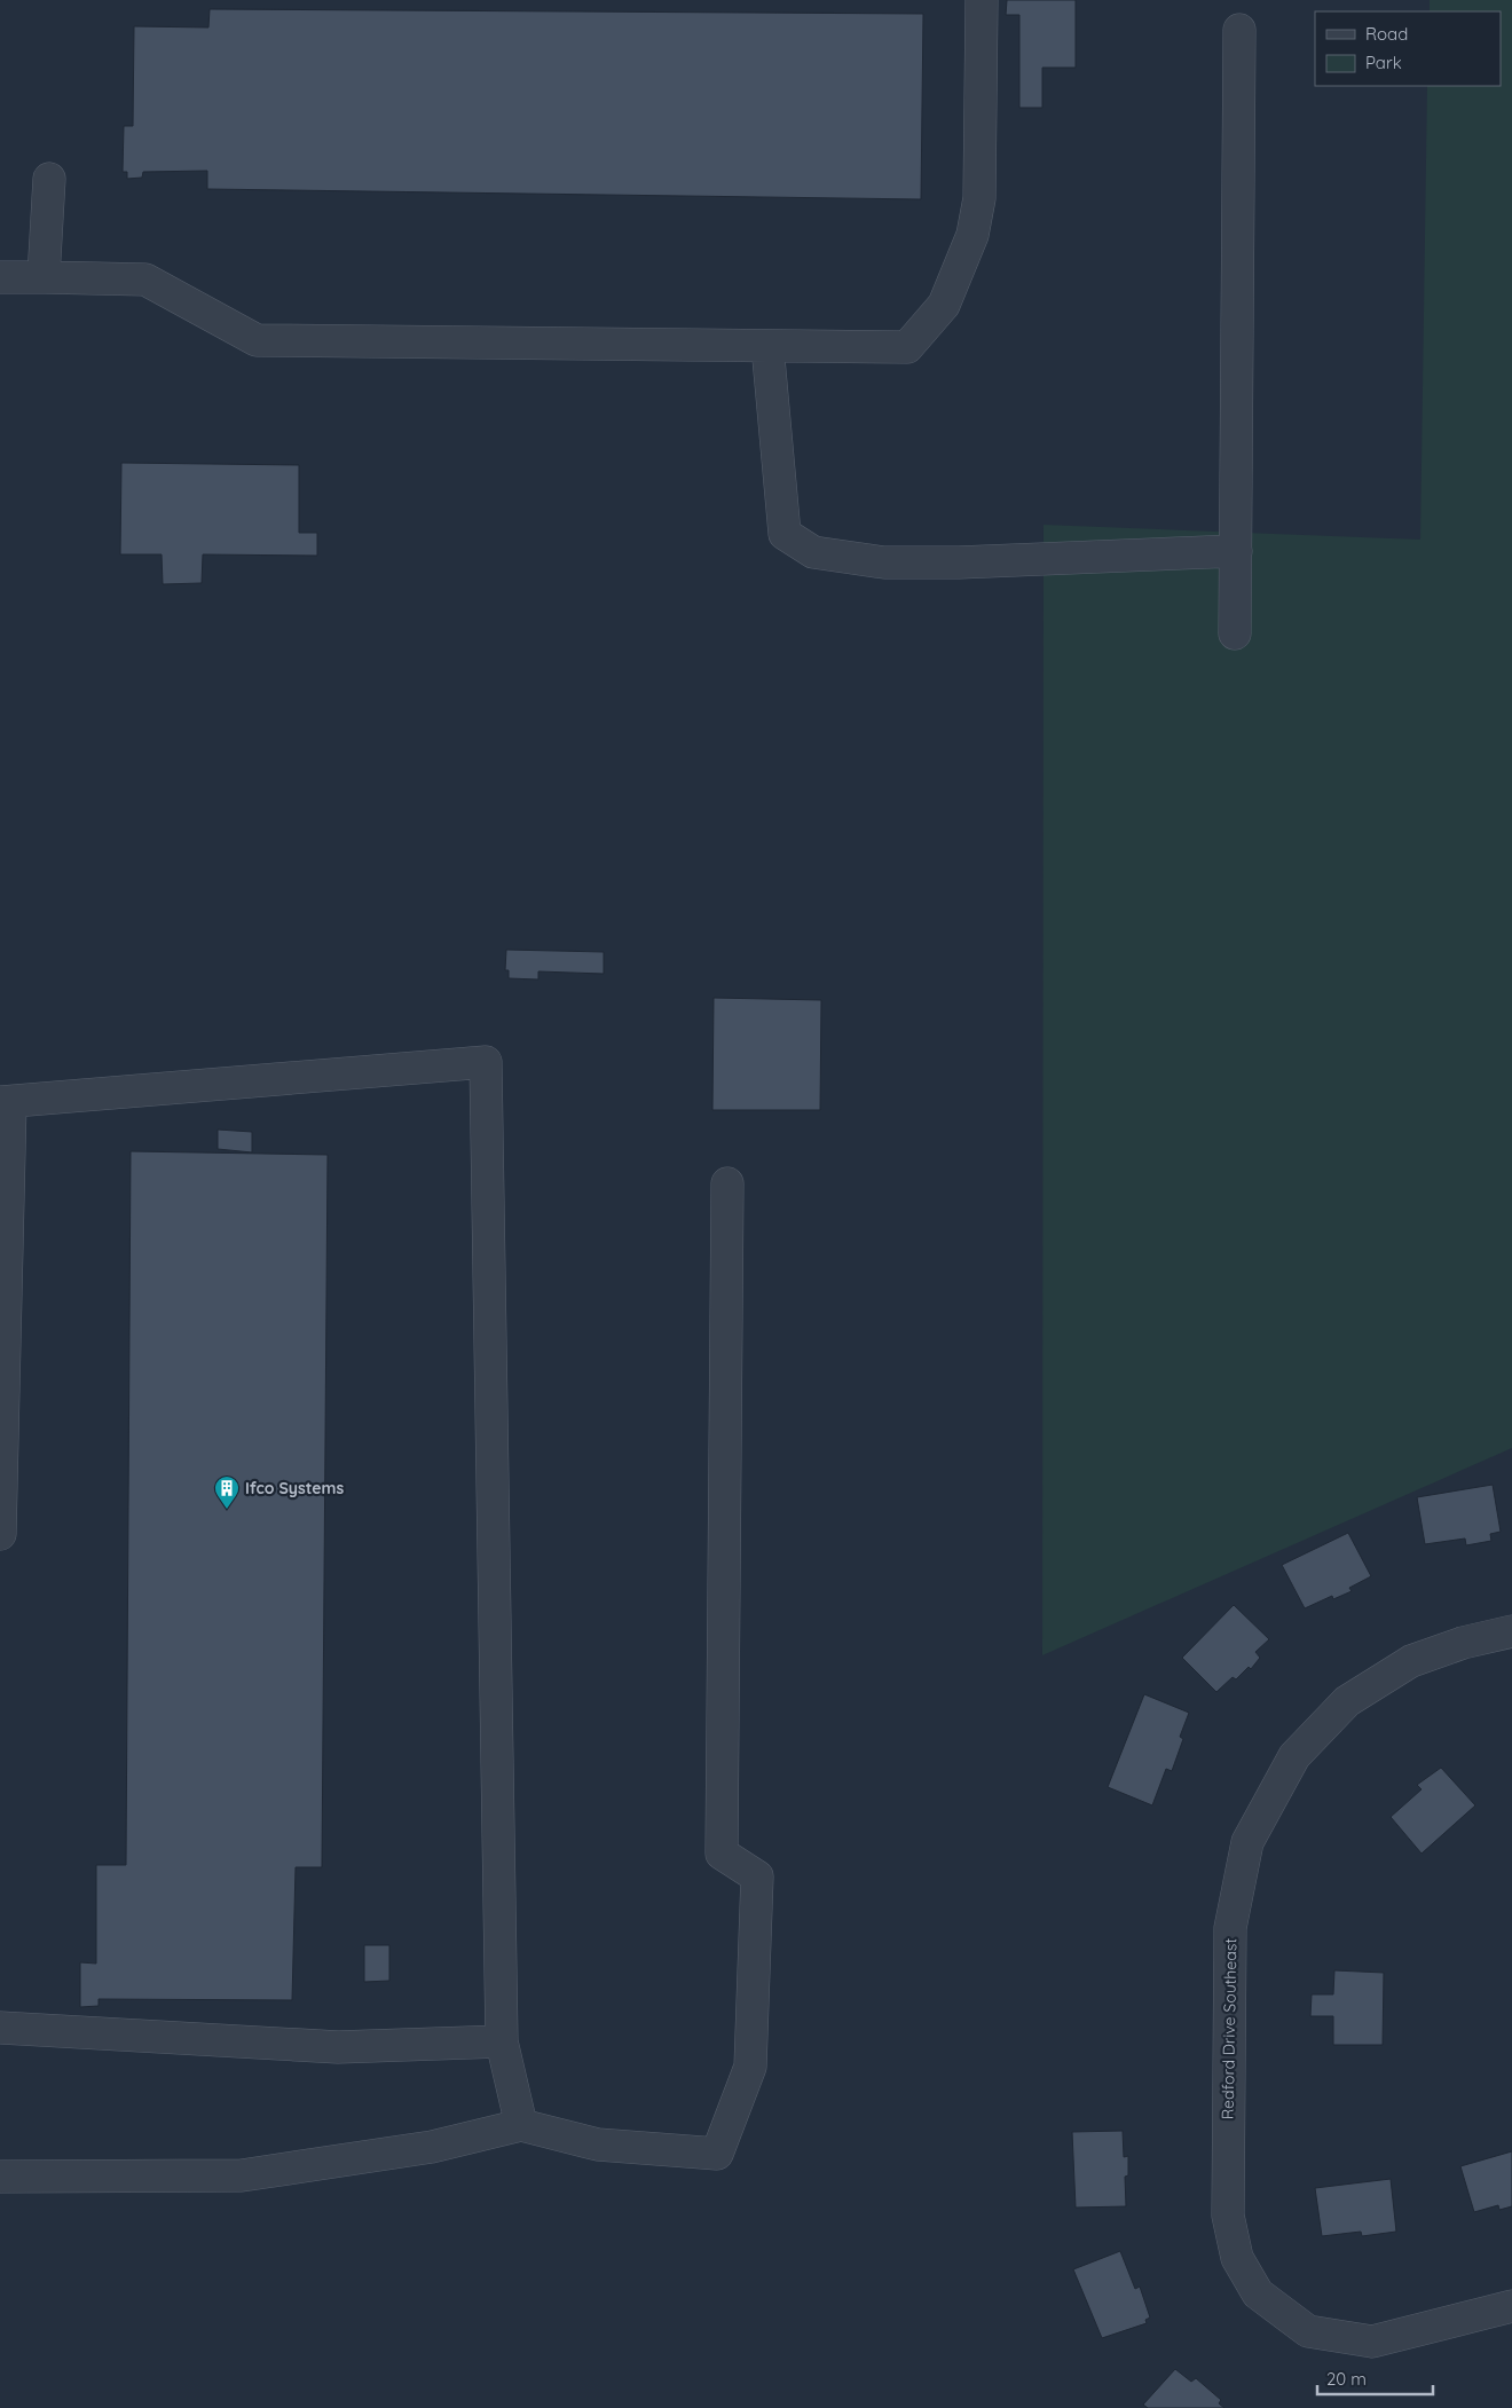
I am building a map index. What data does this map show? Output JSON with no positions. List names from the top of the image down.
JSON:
{
  "streets": {
    "street": ["Redford Drive Southeast"]
  },
  "places": {
    "building": ["Ifco Systems"]
  },
  "legend": ["Road", "Park"],
  "scale_bar": "20 m"
}
